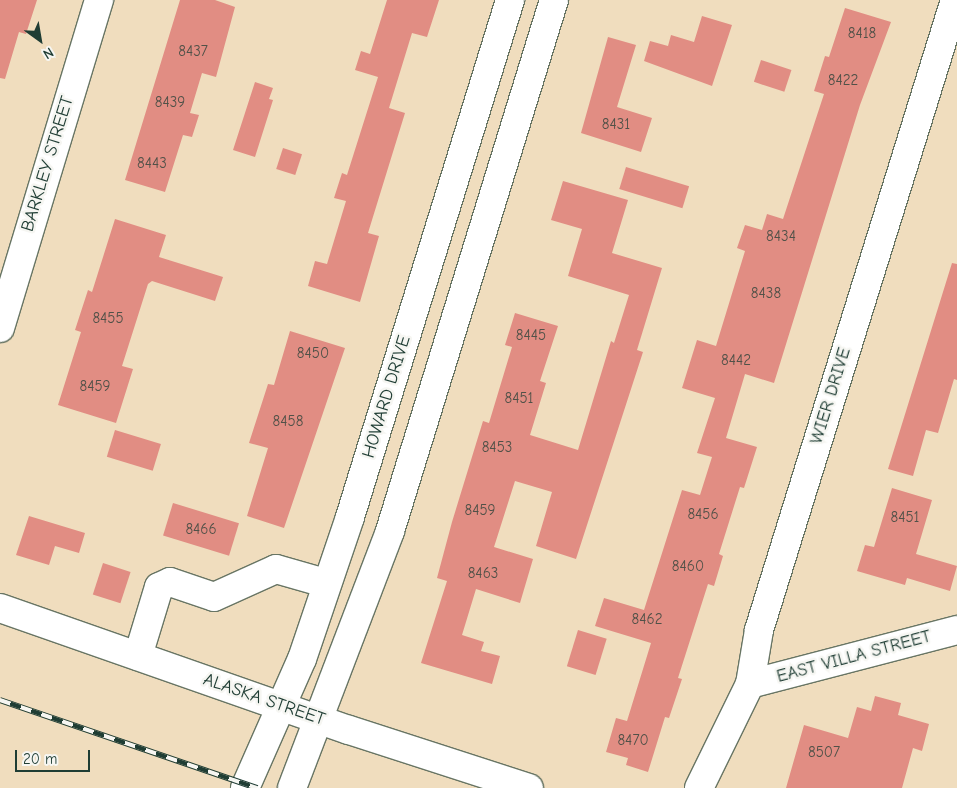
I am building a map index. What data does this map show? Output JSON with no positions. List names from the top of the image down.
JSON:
{
  "streets": {
    "street": [
      "BARKLEY STREET",
      "WIER DRIVE",
      "HOWARD DRIVE",
      "EAST VILLA STREET",
      "ALASKA STREET"
    ]
  },
  "crossings": [
    ["WIER DRIVE", "EAST VILLA STREET"],
    ["HOWARD DRIVE", "ALASKA STREET"]
  ],
  "house_numbers": [
    "8418",
    "8437",
    "8422",
    "8439",
    "8431",
    "8443",
    "8434",
    "8438",
    "8455",
    "8445",
    "8450",
    "8442",
    "8459",
    "8451",
    "8458",
    "8453",
    "8459",
    "8456",
    "8451",
    "8466",
    "8460",
    "8463",
    "8462",
    "8470",
    "8507"
  ],
  "scale_bar": "20 m",
  "north": "bottom right"
}
